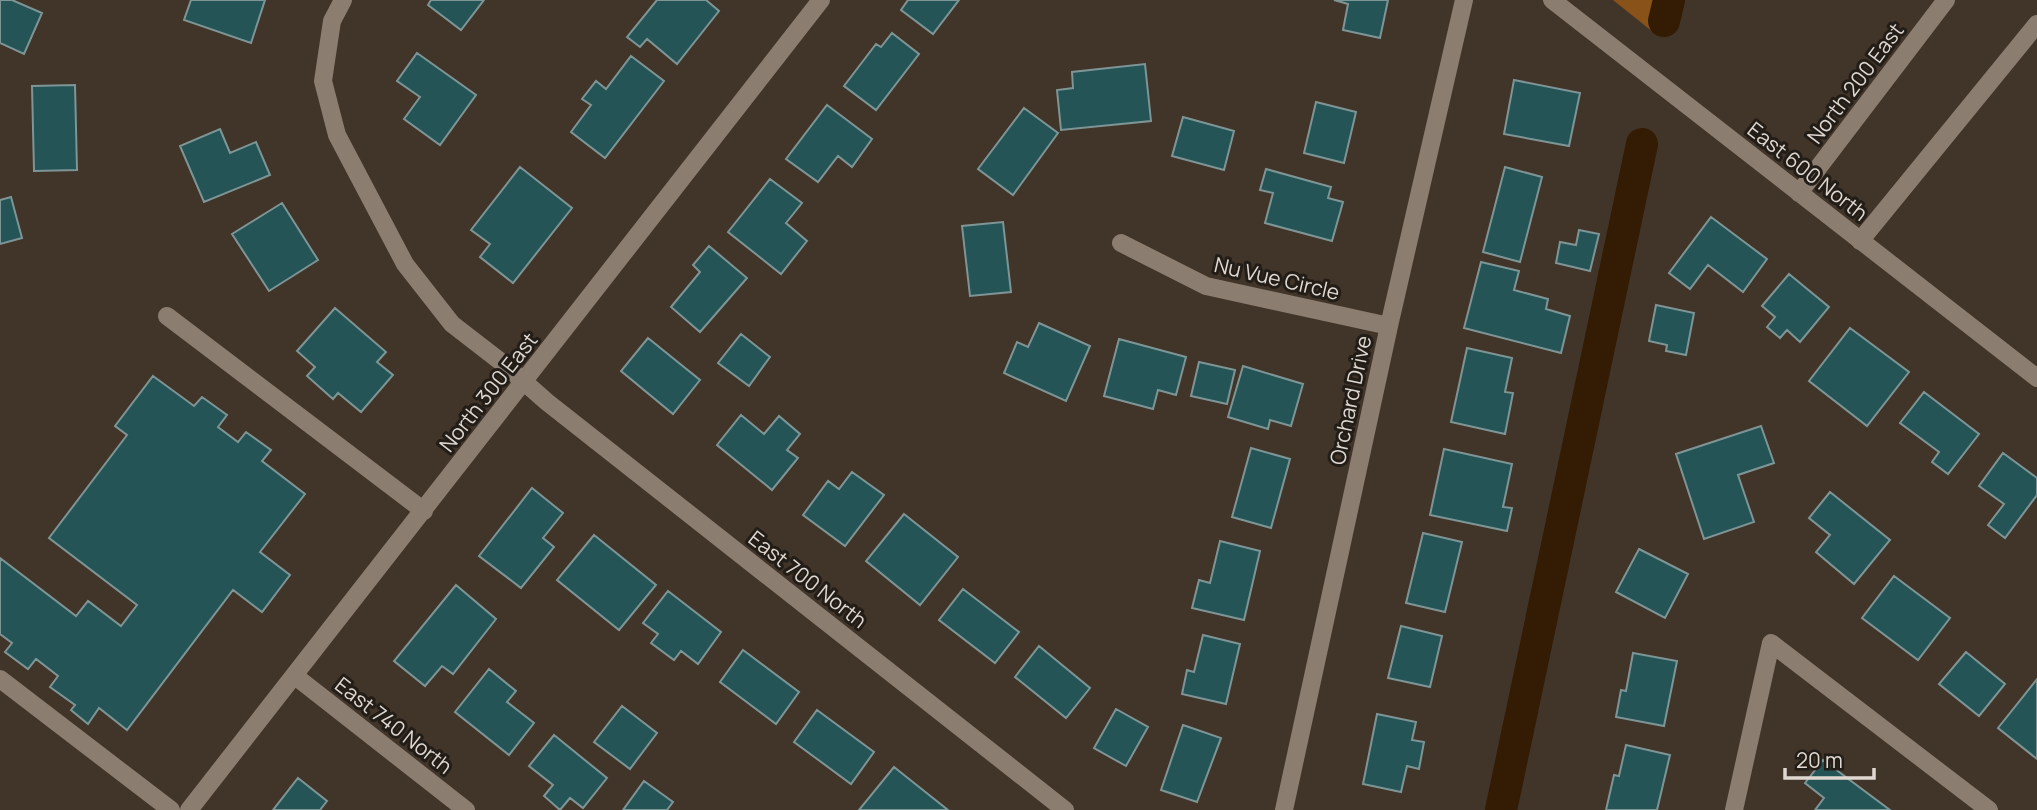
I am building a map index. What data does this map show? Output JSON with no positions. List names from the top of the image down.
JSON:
{
  "streets": {
    "street": [
      "North 200 East",
      "East 600 North",
      "Nu Vue Circle",
      "North 300 East",
      "Orchard Drive",
      "East 700 North",
      "East 740 North"
    ]
  },
  "crossings": [
    ["North 200 East", "East 600 North"],
    ["Nu Vue Circle", "Orchard Drive"],
    ["North 300 East", "East 700 North"],
    ["North 300 East", "East 740 North"]
  ],
  "scale_bar": "20 m"
}
